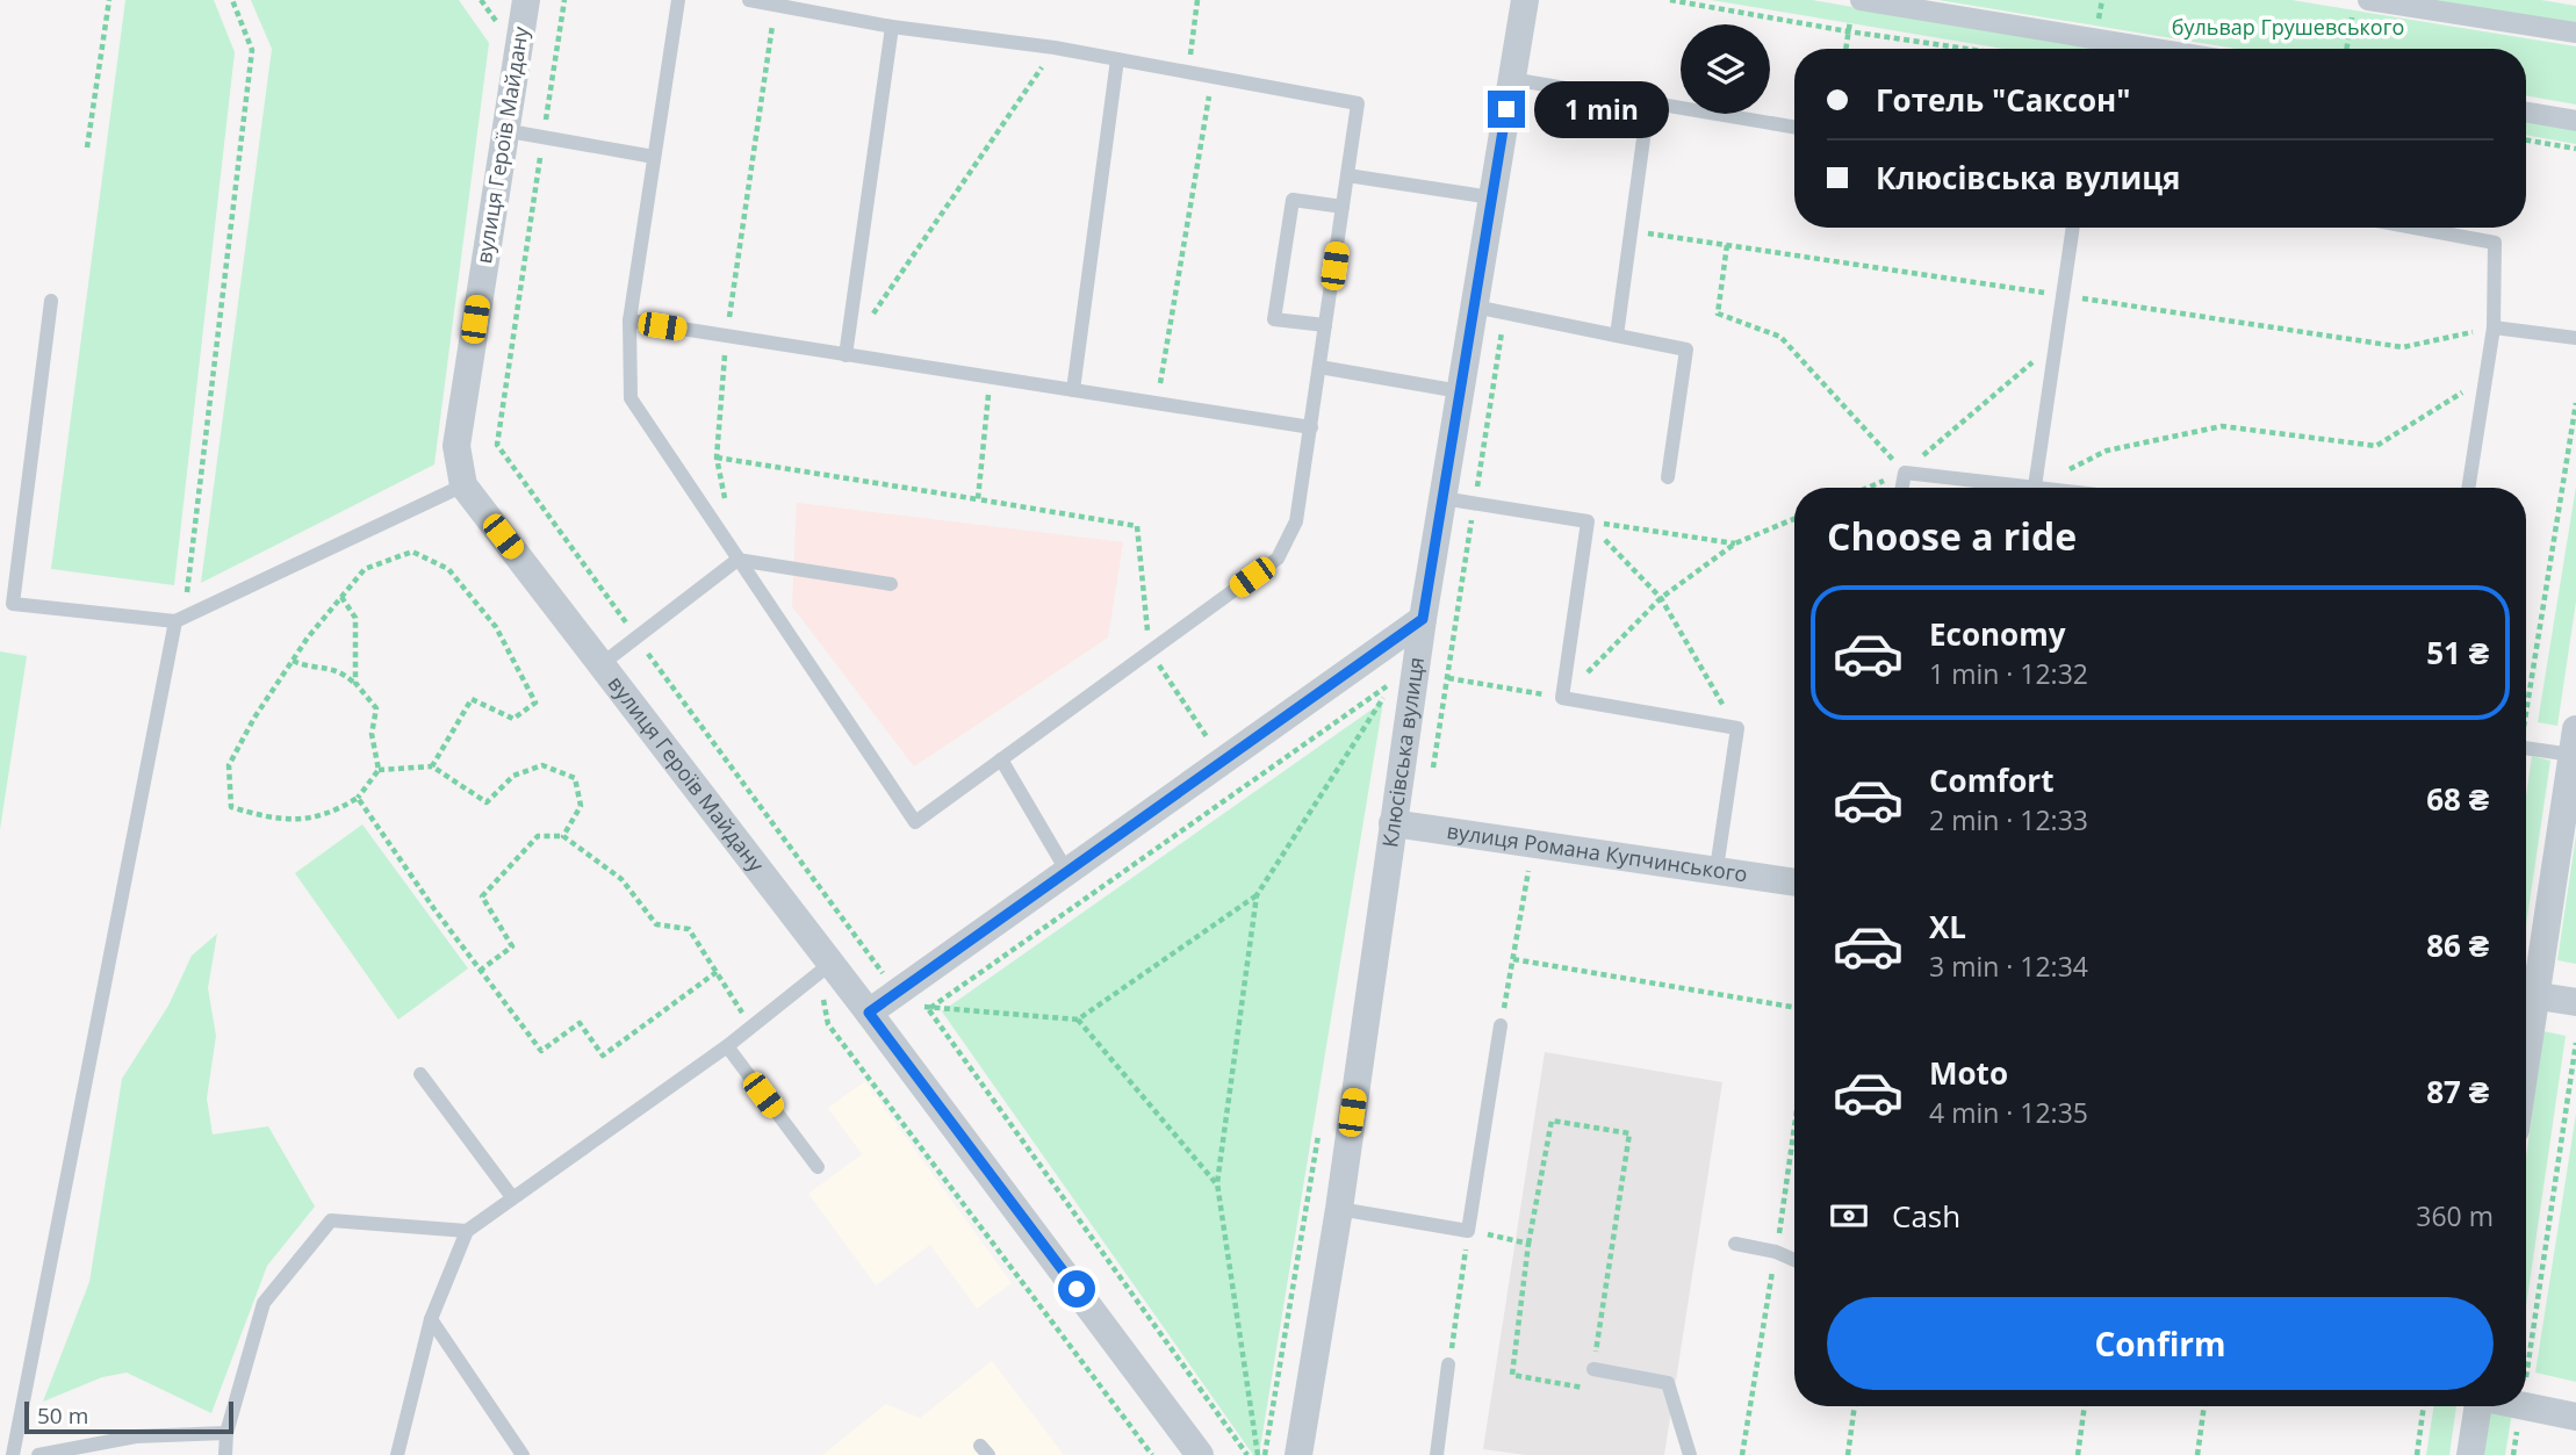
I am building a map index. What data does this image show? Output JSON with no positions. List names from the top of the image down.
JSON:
{
  "streets": {
    "street": ["вулиця Героїв Майдану", "Клюсівська вулиця", "вулиця Романа Купчинського"]
  },
  "crossings": [
    ["Клюсівська вулиця", "вулиця Романа Купчинського"]
  ],
  "parks": ["бульвар Грушевського"],
  "scale_bar": "50 m",
  "page": {
    "banner": ["Готель \"Саксон\"", "Клюсівська вулиця"],
    "bubble": "1 min",
    "heading": "Choose a ride",
    "list": [
      {
        "name": "Economy",
        "note": "1 min · 12:32",
        "value": "51 ₴"
      },
      {
        "name": "Comfort",
        "note": "2 min · 12:33",
        "value": "68 ₴"
      },
      {
        "name": "XL",
        "note": "3 min · 12:34",
        "value": "86 ₴"
      },
      {
        "name": "Moto",
        "note": "4 min · 12:35",
        "value": "87 ₴"
      }
    ],
    "pay": ["Cash", "360 m"],
    "buttons": "Confirm",
    "scale": "50 m"
  }
}
